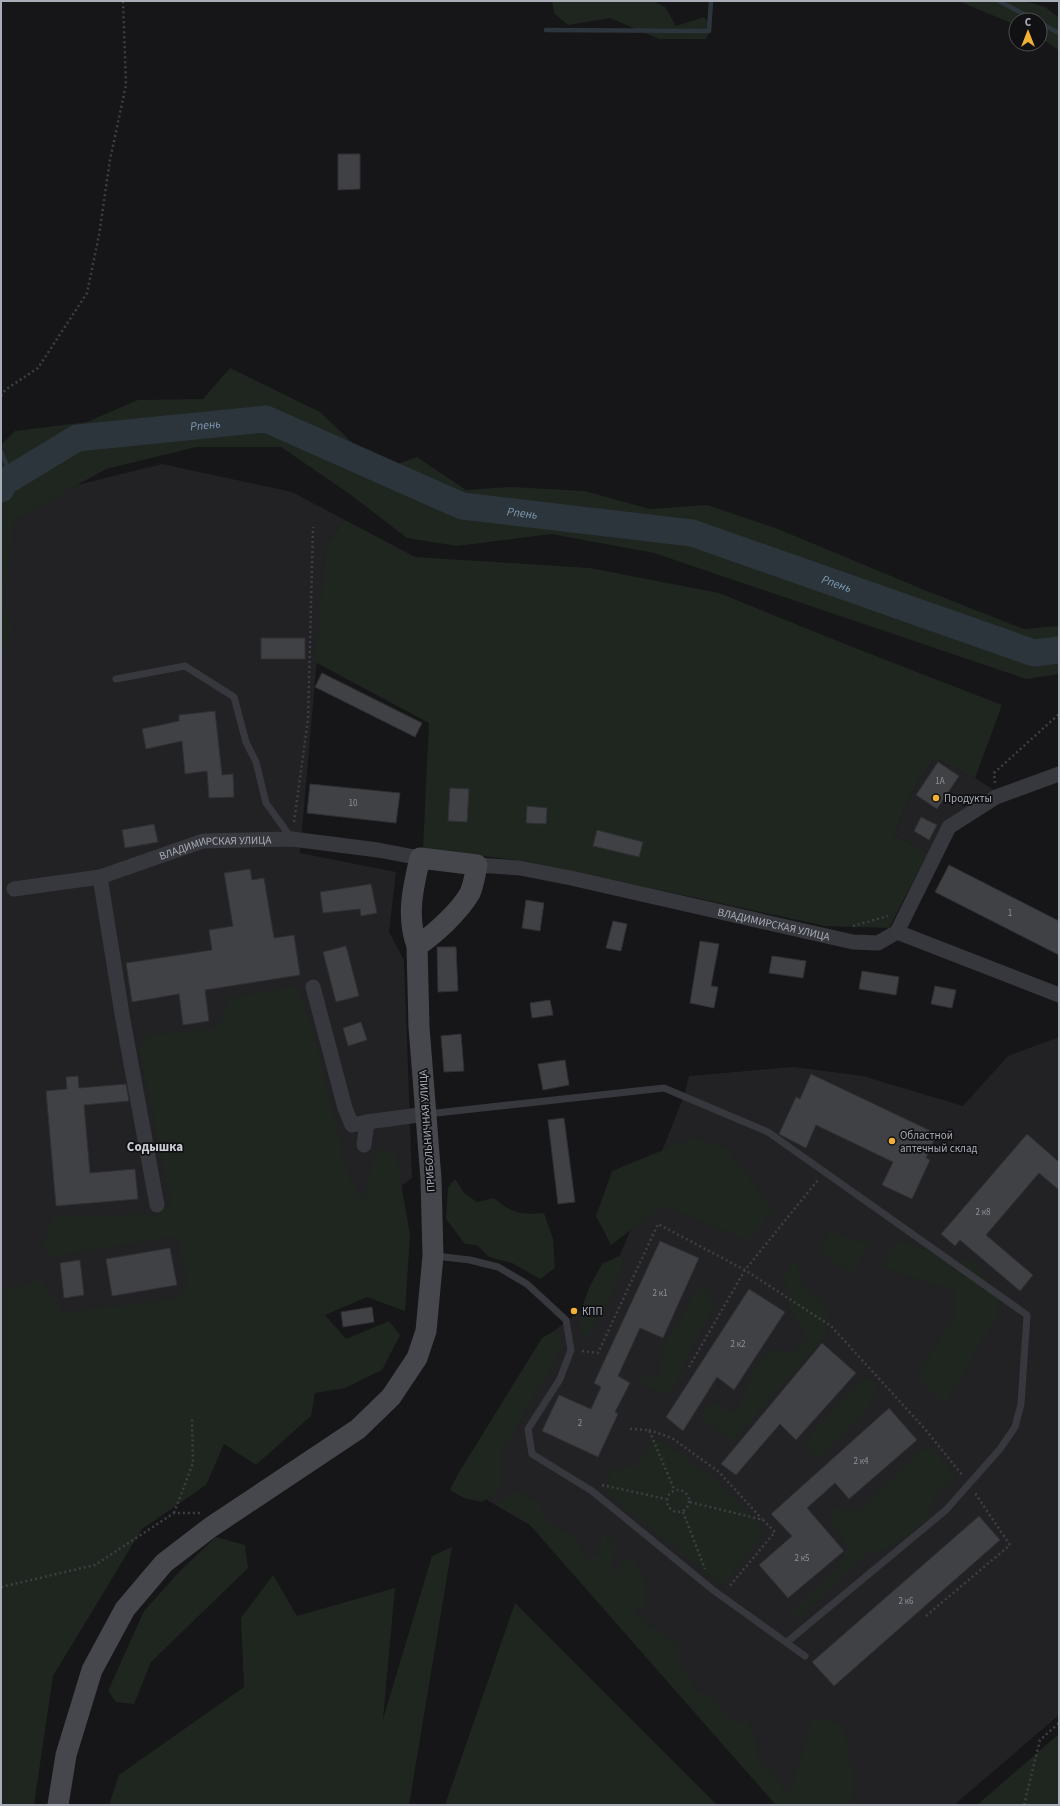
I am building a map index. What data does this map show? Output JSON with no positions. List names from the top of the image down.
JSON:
{
  "streets": {
    "street": ["ВЛАДИМИРСКАЯ УЛИЦА", "ПРИБОЛЬНИЧНАЯ УЛИЦА"]
  },
  "crossings": [
    ["ВЛАДИМИРСКАЯ УЛИЦА", "ПРИБОЛЬНИЧНАЯ УЛИЦА"]
  ],
  "districts": ["Содышка"],
  "water": ["Рпень"],
  "places": ["Продукты", "Областной аптечный склад", "КПП"],
  "house_numbers": [
    "1А",
    "10",
    "1",
    "2 к8",
    "2 к1",
    "2 к2",
    "2",
    "2 к4",
    "2 к5",
    "2 к6"
  ],
  "north": "top"
}
